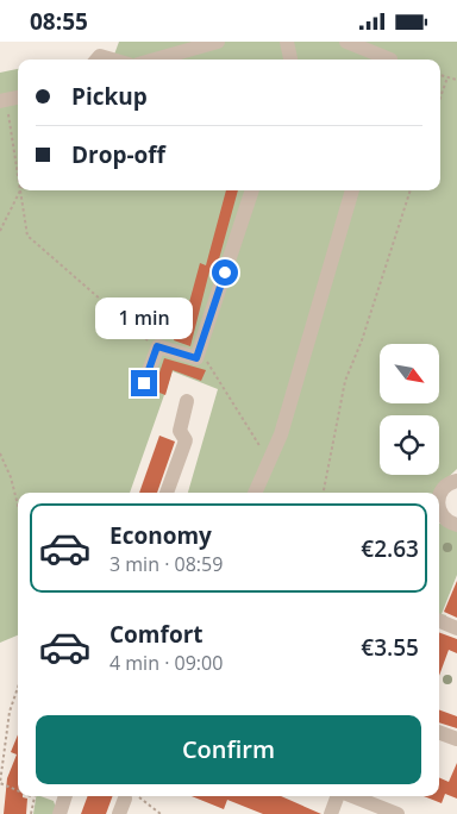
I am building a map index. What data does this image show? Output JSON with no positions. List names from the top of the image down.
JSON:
{
  "north": "bottom right",
  "page": {
    "status": "08:55",
    "banner": ["Pickup", "Drop-off"],
    "bubble": "1 min",
    "list": [
      {
        "name": "Economy",
        "note": "3 min · 08:59",
        "value": "€2.63"
      },
      {
        "name": "Comfort",
        "note": "4 min · 09:00",
        "value": "€3.55"
      }
    ],
    "buttons": "Confirm"
  }
}
